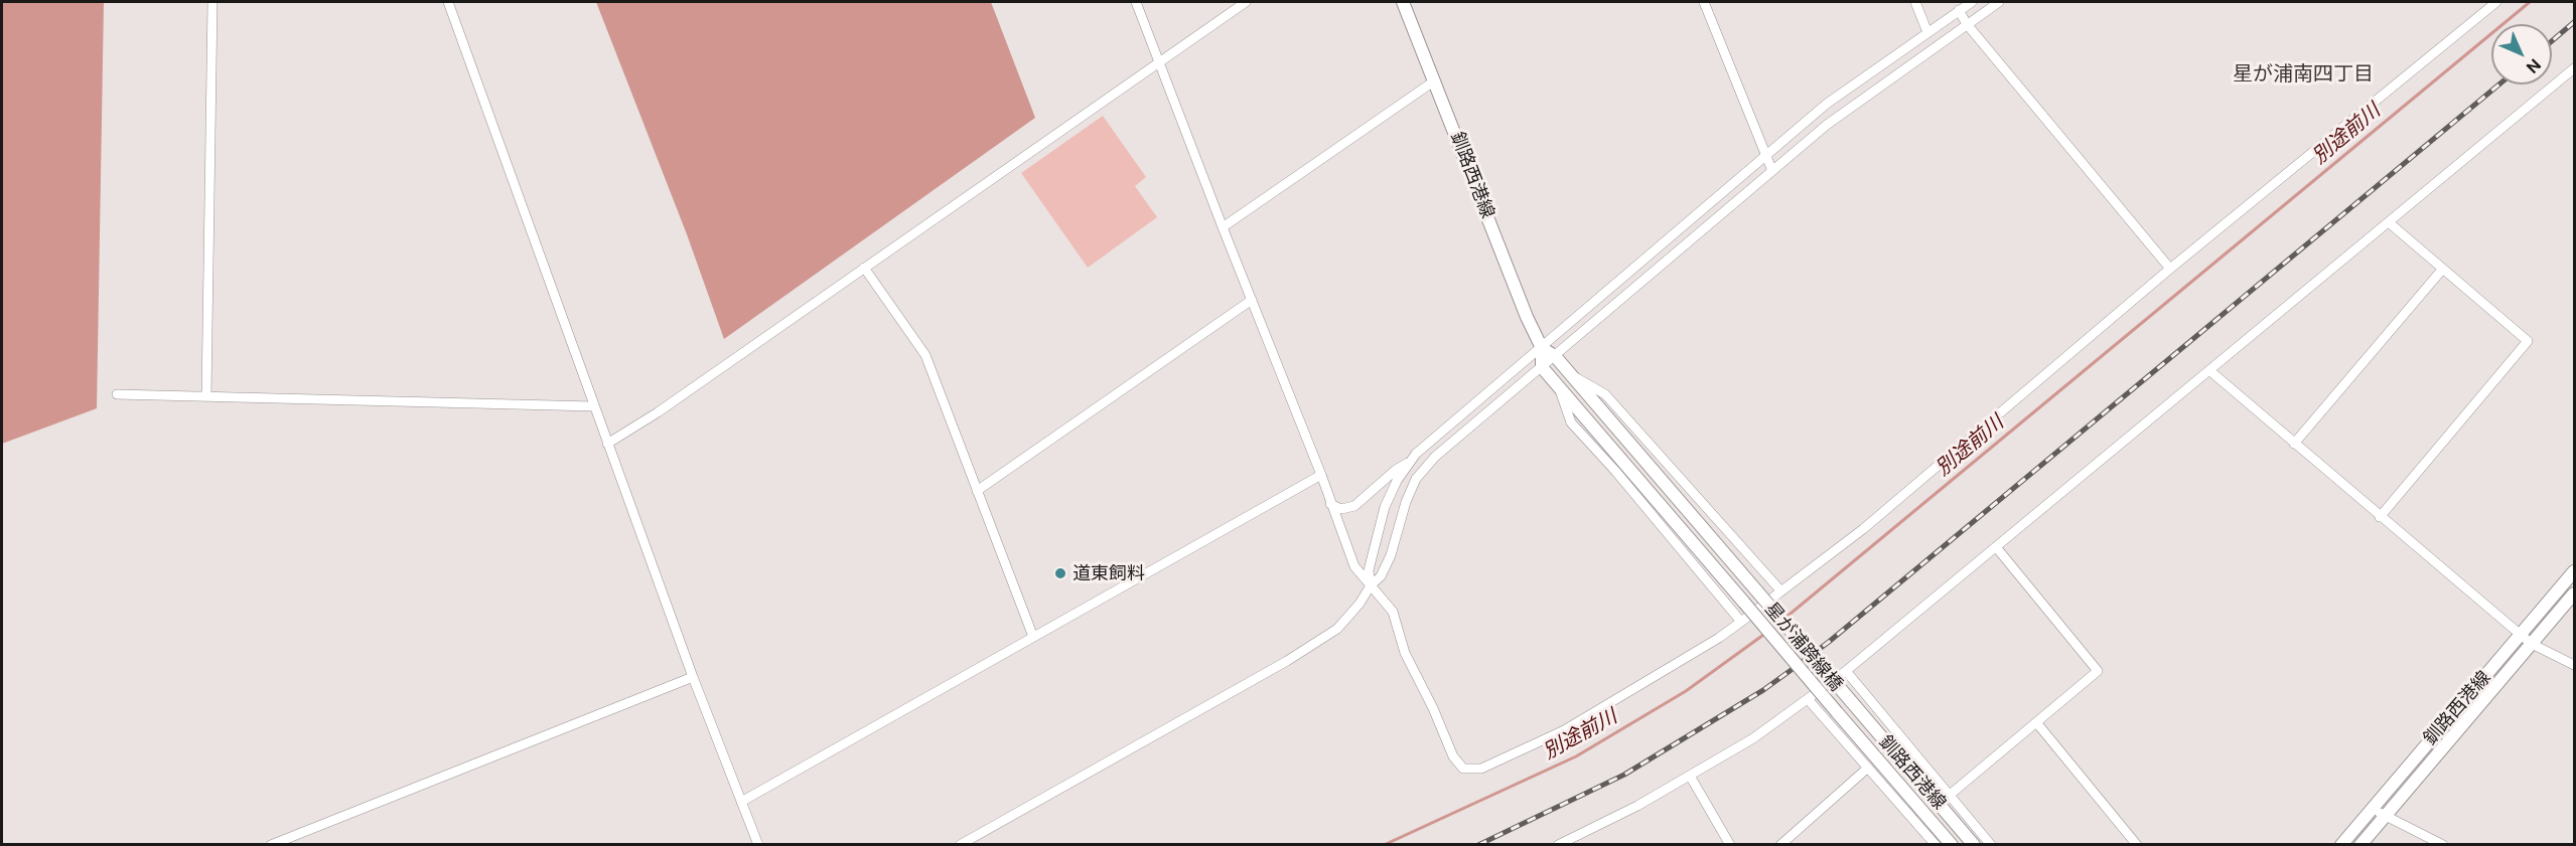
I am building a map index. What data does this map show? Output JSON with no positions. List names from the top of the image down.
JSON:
{
  "streets": {
    "main road": ["釧路西港線", "星が浦跨線橋"]
  },
  "crossings": [
    ["釧路西港線", "星が浦跨線橋"]
  ],
  "districts": ["星が浦南四丁目"],
  "water": ["別途前川"],
  "places": ["道東飼料"],
  "north": "bottom right"
}
